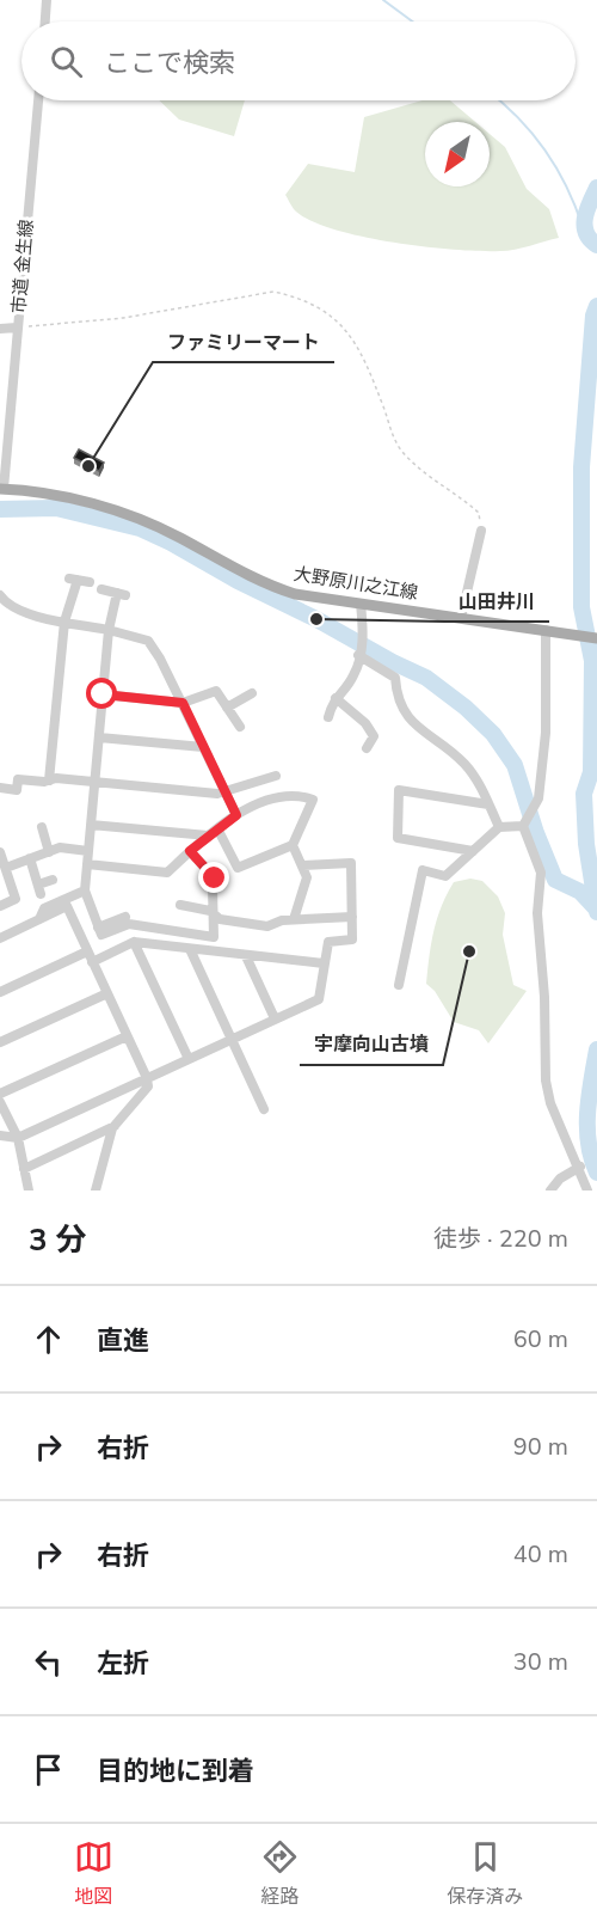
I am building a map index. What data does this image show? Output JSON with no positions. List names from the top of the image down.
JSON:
{
  "streets": {
    "main road": ["大野原川之江線"],
    "street": ["市道 金生線"]
  },
  "crossings": [
    ["市道 金生線", "大野原川之江線"]
  ],
  "places": ["ファミリーマート", "山田井川", "宇摩向山古墳"],
  "north": "bottom left",
  "page": {
    "search": "ここで検索",
    "heading": ["3 分", "徒歩 · 220 m"],
    "list": [
      ["直進", "60 m"],
      ["右折", "90 m"],
      ["右折", "40 m"],
      ["左折", "30 m"],
      "目的地に到着"
    ],
    "nav": ["地図", "経路", "保存済み"]
  }
}
